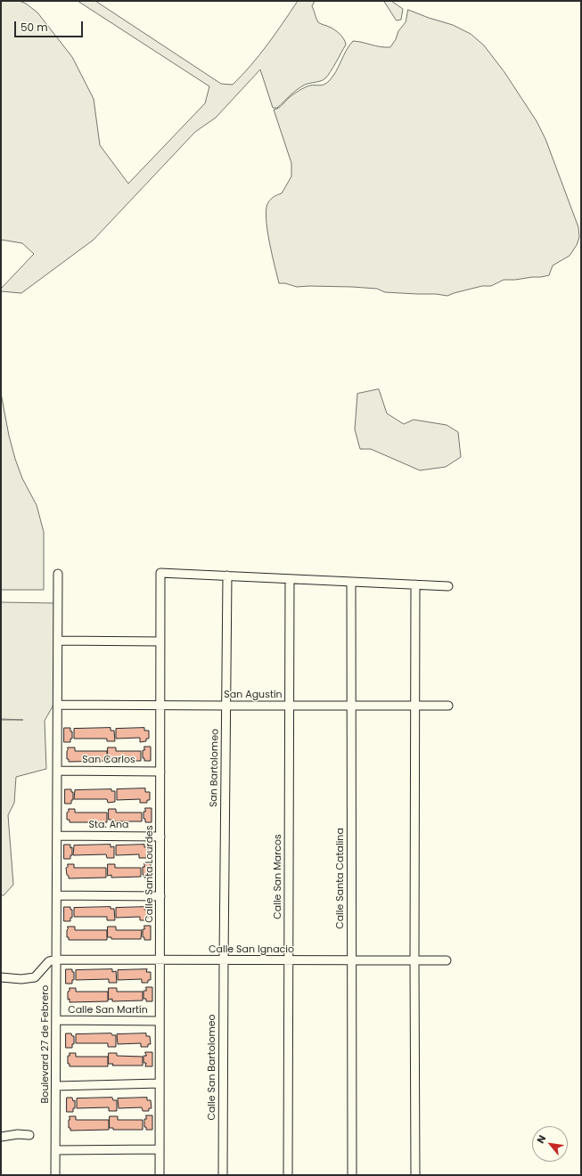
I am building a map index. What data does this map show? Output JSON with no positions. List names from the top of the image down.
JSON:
{
  "streets": {
    "street": [
      "San Agustín",
      "San Carlos",
      "San Bartolomeo",
      "Sta. Ana",
      "Calle Santa Lourdes",
      "Calle San Marcos",
      "Calle Santa Catalina",
      "Calle San Ignacio",
      "Calle San Martín",
      "Boulevard 27 de Febrero",
      "Calle San Bartolomeo"
    ]
  },
  "crossings": [
    ["San Agustín", "San Bartolomeo"],
    ["San Agustín", "Calle Santa Lourdes"],
    ["San Agustín", "Calle San Marcos"],
    ["San Agustín", "Calle Santa Catalina"],
    ["San Agustín", "Boulevard 27 de Febrero"],
    ["San Carlos", "Calle Santa Lourdes"],
    ["San Carlos", "Boulevard 27 de Febrero"],
    ["San Bartolomeo", "Calle Santa Lourdes"],
    ["San Bartolomeo", "Calle San Ignacio"],
    ["San Bartolomeo", "Calle San Bartolomeo"],
    ["Sta. Ana", "Calle Santa Lourdes"],
    ["Sta. Ana", "Boulevard 27 de Febrero"],
    ["Calle Santa Lourdes", "Calle San Ignacio"],
    ["Calle Santa Lourdes", "Calle San Martín"],
    ["Calle San Marcos", "Calle San Ignacio"],
    ["Calle Santa Catalina", "Calle San Ignacio"],
    ["Calle San Ignacio", "Boulevard 27 de Febrero"],
    ["Calle San Ignacio", "Calle San Bartolomeo"],
    ["Calle San Martín", "Boulevard 27 de Febrero"]
  ],
  "scale_bar": "50 m",
  "north": "top left"
}
